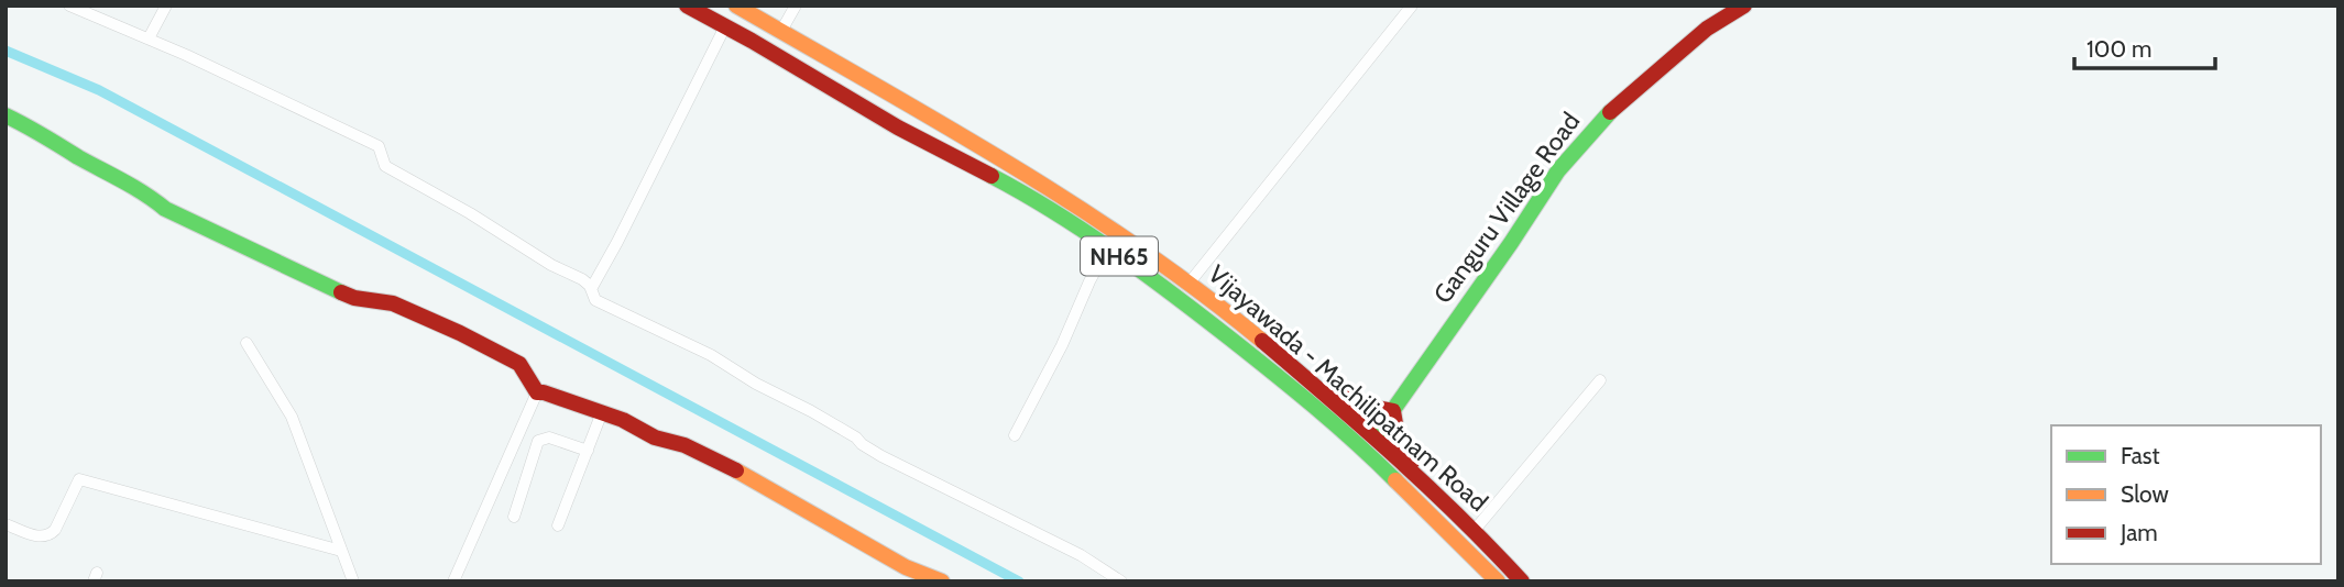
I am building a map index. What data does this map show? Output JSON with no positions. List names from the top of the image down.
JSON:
{
  "streets": {
    "main road": ["Ganguru Village Road", "NH65", "Vijayawada - Machilipatnam Road"]
  },
  "crossings": [
    ["Ganguru Village Road", "Vijayawada - Machilipatnam Road"]
  ],
  "legend": ["Fast", "Slow", "Jam"],
  "scale_bar": "100 m"
}
